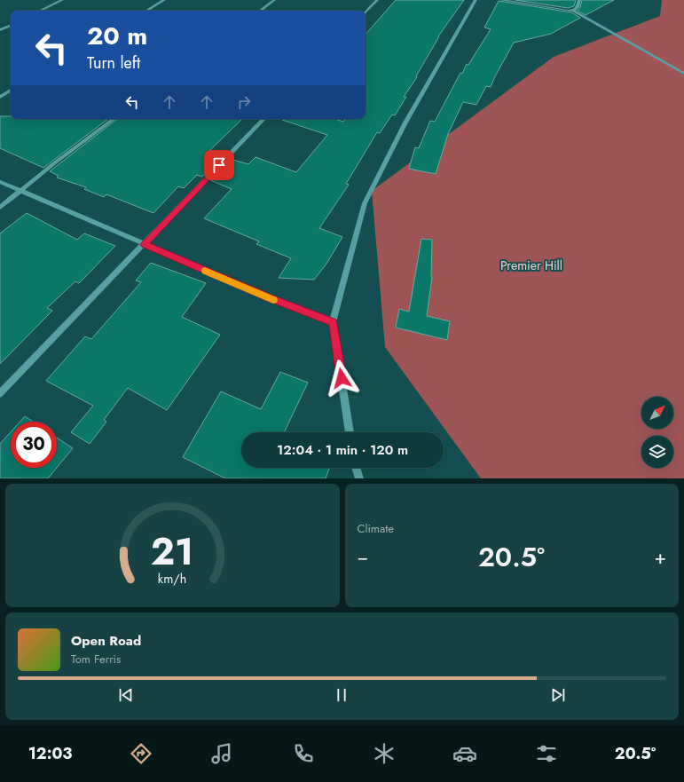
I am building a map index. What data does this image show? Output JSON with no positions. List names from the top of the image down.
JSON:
{
  "parks": ["Premier Hill"],
  "north": "top right",
  "page": {
    "turn": ["20 m", "Turn left"],
    "limit": "30",
    "trip": "12:04 · 1 min · 120 m",
    "tile": "Climate",
    "heat": ["−", "20.5°", "+"],
    "song": ["Open Road", "Tom Ferris"],
    "tabs": ["12:03", "20.5°"],
    "gauge": ["21", "km/h"]
  }
}
